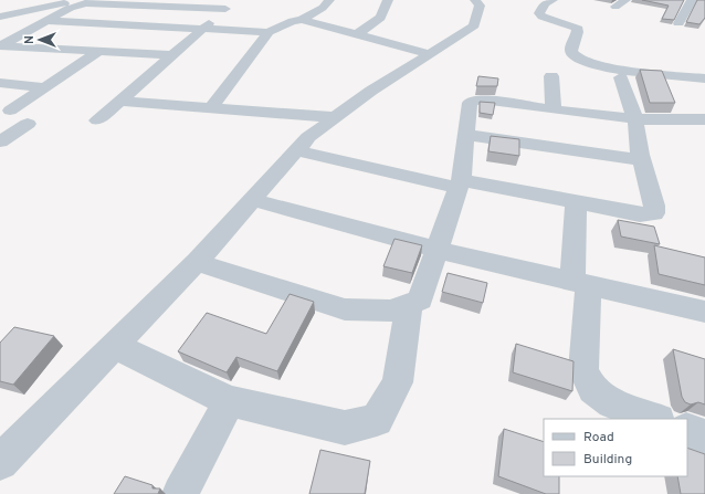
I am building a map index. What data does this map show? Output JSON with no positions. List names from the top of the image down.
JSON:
{
  "legend": ["Road", "Building"],
  "north": "left"
}
